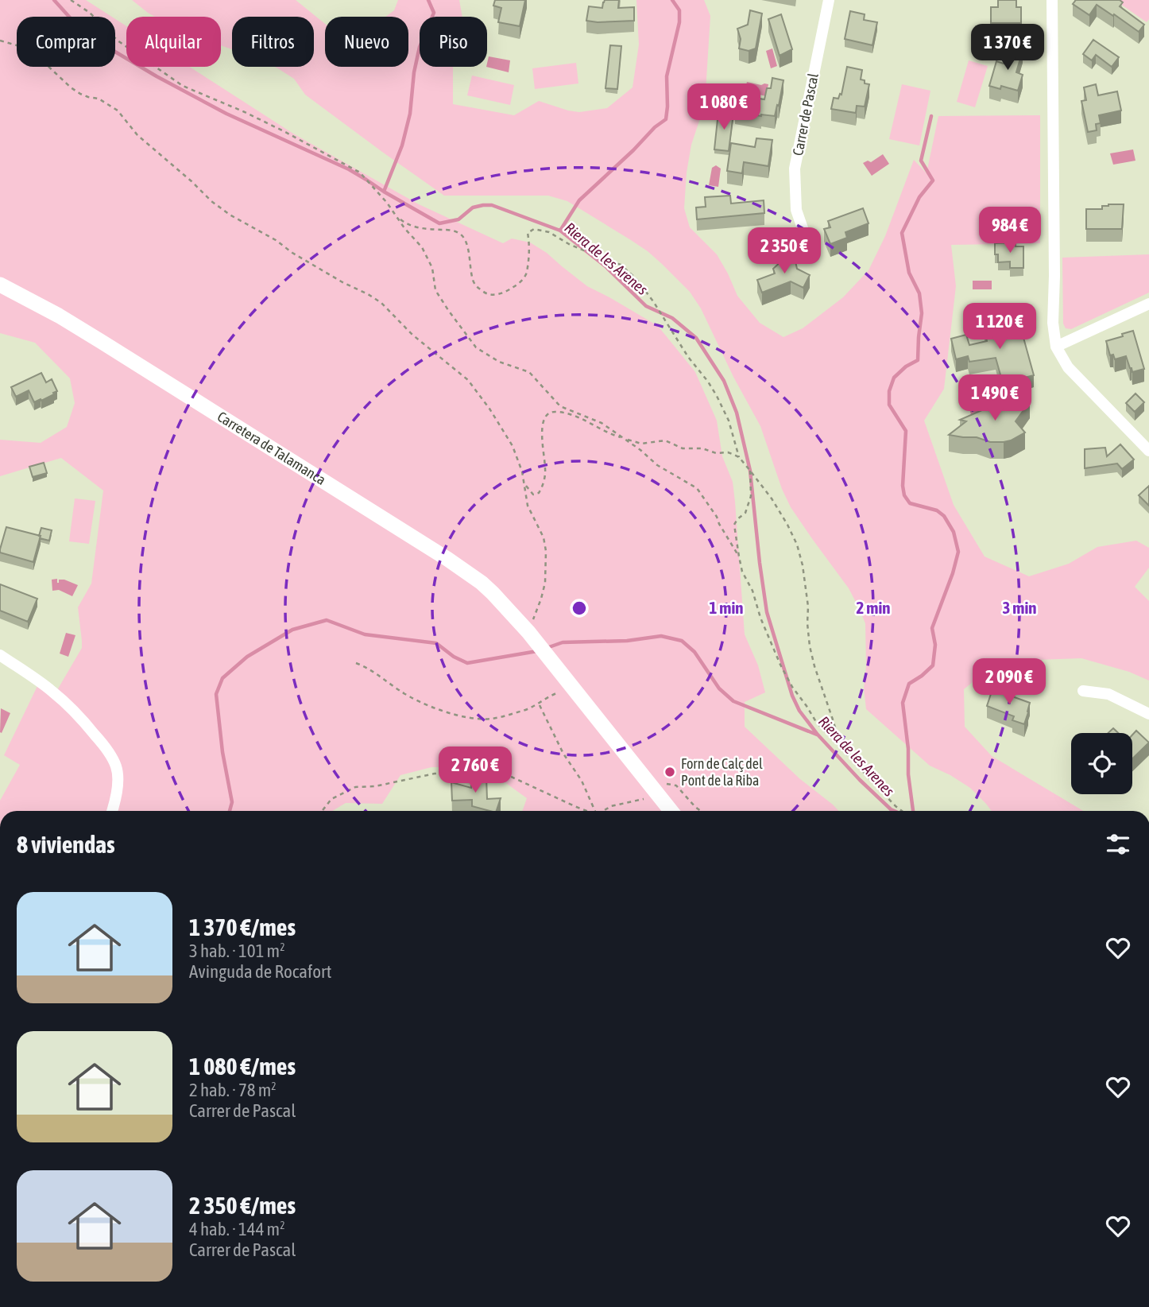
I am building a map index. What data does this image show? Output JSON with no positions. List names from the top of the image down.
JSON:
{
  "streets": {
    "street": ["Carrer de Pascal", "Carretera de Talamanca"]
  },
  "water": ["Riera de les Arenes"],
  "places": ["Forn de Calç del Pont de la Riba"],
  "page": {
    "chip": [
      "Comprar",
      "Alquilar",
      "Filtros",
      "Nuevo",
      "Piso"
    ],
    "price": [
      "1 370 €",
      "1 080 €",
      "984 €",
      "2 350 €",
      "1 120 €",
      "1 490 €",
      "2 090 €",
      "2 760 €"
    ],
    "heading": "8 viviendas",
    "list": [
      {
        "name": "1 370 €/mes",
        "note": "3 hab. · 101 m² · Avinguda de Rocafort"
      },
      {
        "name": "1 080 €/mes",
        "note": "2 hab. · 78 m² · Carrer de Pascal"
      },
      {
        "name": "2 350 €/mes",
        "note": "4 hab. · 144 m² · Carrer de Pascal"
      }
    ]
  },
  "rings": ["1 min", "2 min", "3 min"]
}
